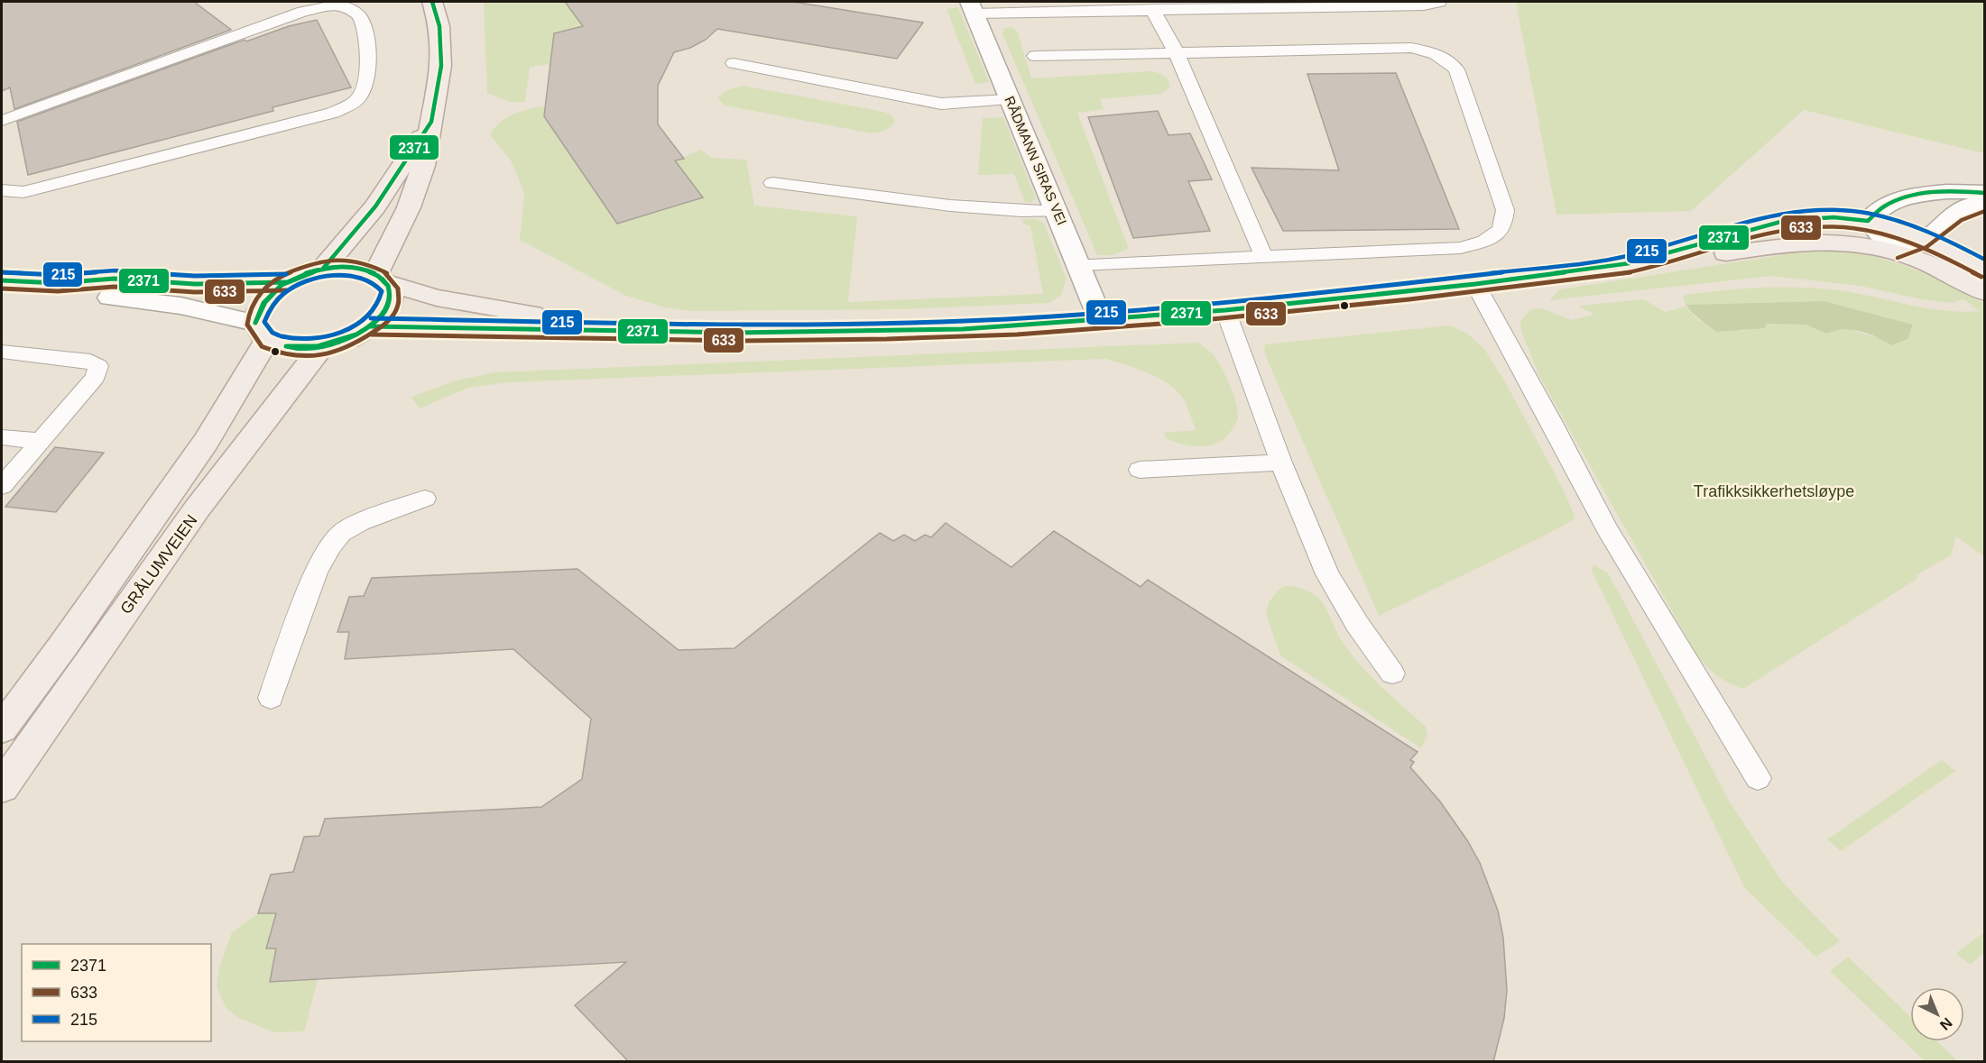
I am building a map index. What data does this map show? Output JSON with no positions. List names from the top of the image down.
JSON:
{
  "streets": {
    "main road": ["GRÅLUMVEIEN"],
    "street": ["RÅDMANN SIRAS VEI"]
  },
  "parks": ["Trafikksikkerhetsløype"],
  "lines": ["transit line 2371", "transit line 215", "transit line 633"],
  "legend": ["2371", "633", "215"],
  "north": "bottom right"
}
